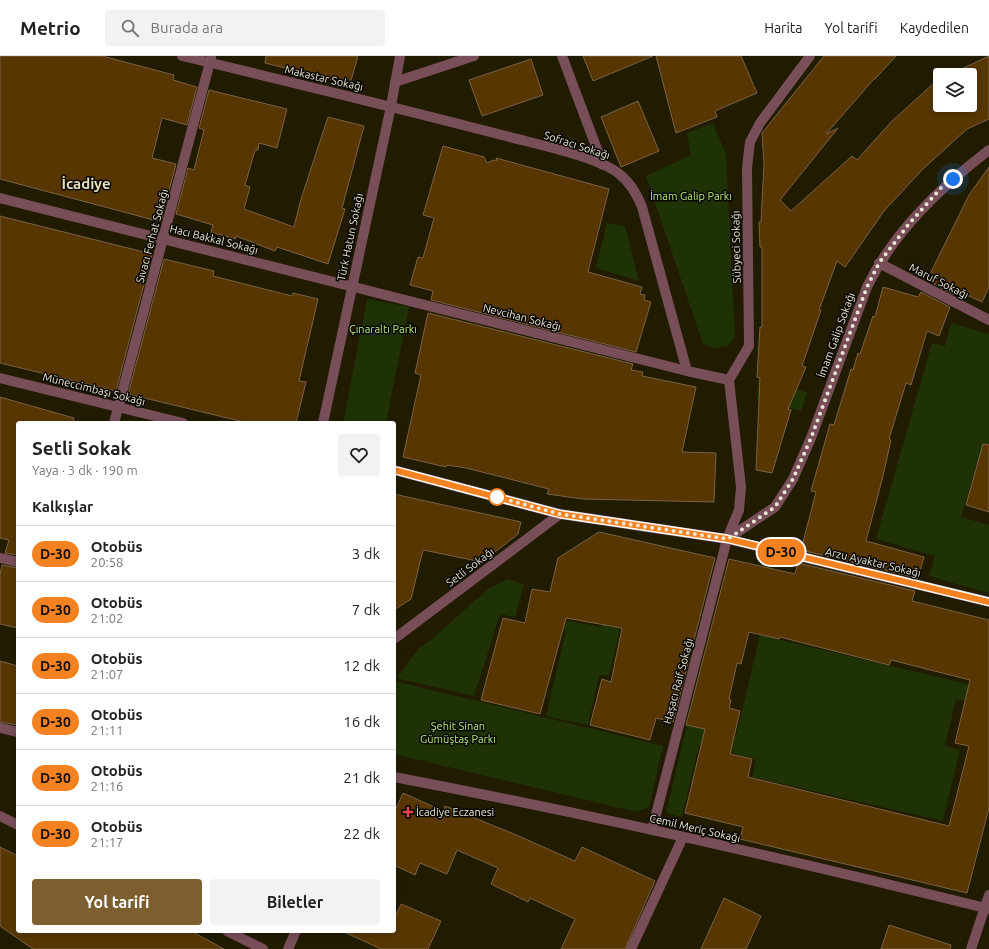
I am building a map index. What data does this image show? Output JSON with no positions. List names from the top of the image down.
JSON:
{
  "streets": {
    "street": [
      "Makastar Sokağı",
      "Sofracı Sokağı",
      "Sıvacı Ferhat Sokağı",
      "Türk Hatun Sokağı",
      "Hacı Bakkal Sokağı",
      "Sübyeci Sokağı",
      "Maruf Sokağı",
      "Nevcihan Sokağı",
      "İmam Galip Sokağı",
      "Müneccimbaşı Sokağı",
      "Arzu Ayaktar Sokağı",
      "Setli Sokağı",
      "Haşacı Raif Sokağı",
      "Cemil Meriç Sokağı"
    ]
  },
  "crossings": [
    ["Makastar Sokağı", "Sofracı Sokağı"],
    ["Makastar Sokağı", "Sıvacı Ferhat Sokağı"],
    ["Makastar Sokağı", "Türk Hatun Sokağı"],
    ["Sofracı Sokağı", "Türk Hatun Sokağı"],
    ["Sofracı Sokağı", "Nevcihan Sokağı"],
    ["Sıvacı Ferhat Sokağı", "Hacı Bakkal Sokağı"],
    ["Sıvacı Ferhat Sokağı", "Müneccimbaşı Sokağı"],
    ["Türk Hatun Sokağı", "Hacı Bakkal Sokağı"],
    ["Türk Hatun Sokağı", "Nevcihan Sokağı"],
    ["Hacı Bakkal Sokağı", "Nevcihan Sokağı"],
    ["Maruf Sokağı", "İmam Galip Sokağı"],
    ["İmam Galip Sokağı", "Arzu Ayaktar Sokağı"],
    ["İmam Galip Sokağı", "Haşacı Raif Sokağı"],
    ["Arzu Ayaktar Sokağı", "Setli Sokağı"],
    ["Arzu Ayaktar Sokağı", "Haşacı Raif Sokağı"],
    ["Haşacı Raif Sokağı", "Cemil Meriç Sokağı"]
  ],
  "districts": ["İcadiye"],
  "parks": ["İmam Galip Parkı", "Çınaraltı Parkı", "Şehit Sinan Gümüştaş Parkı"],
  "places": {
    "health": ["İcadiye Eczanesi"]
  },
  "lines": ["bus line D-30"],
  "page": {
    "header": "Metrio",
    "search": "Burada ara",
    "nav": ["Harita", "Yol tarifi", "Kaydedilen"],
    "on_map": "D-30",
    "heading": [
      ["Setli Sokak", "Yaya · 3 dk · 190 m"],
      "Kalkışlar"
    ],
    "list": [
      {
        "mark": "D-30",
        "name": "Otobüs",
        "note": "20:58",
        "value": "3 dk"
      },
      {
        "mark": "D-30",
        "name": "Otobüs",
        "note": "21:02",
        "value": "7 dk"
      },
      {
        "mark": "D-30",
        "name": "Otobüs",
        "note": "21:07",
        "value": "12 dk"
      },
      {
        "mark": "D-30",
        "name": "Otobüs",
        "note": "21:11",
        "value": "16 dk"
      },
      {
        "mark": "D-30",
        "name": "Otobüs",
        "note": "21:16",
        "value": "21 dk"
      },
      {
        "mark": "D-30",
        "name": "Otobüs",
        "note": "21:17",
        "value": "22 dk"
      }
    ],
    "buttons": ["Yol tarifi", "Biletler"]
  }
}
